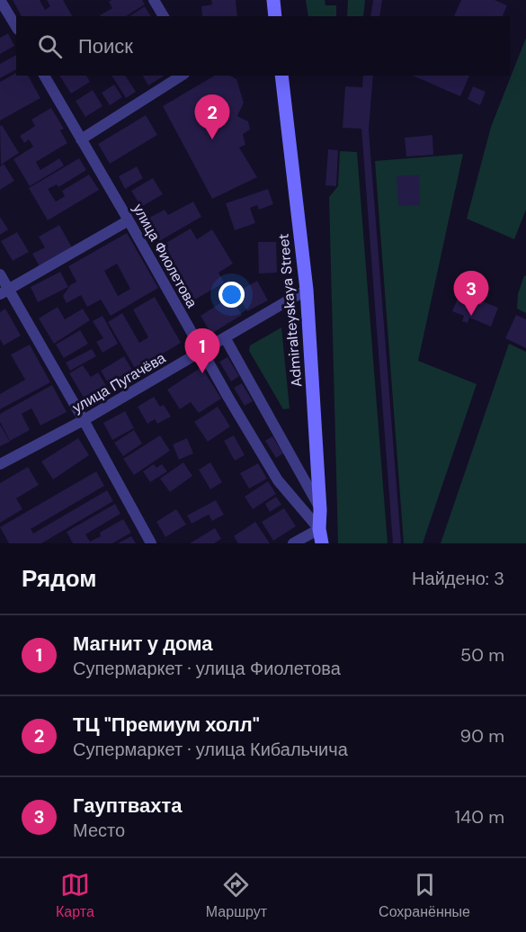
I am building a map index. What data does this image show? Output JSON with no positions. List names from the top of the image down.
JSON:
{
  "streets": {
    "main road": ["Admiralteyskaya Street"],
    "street": ["улица Фиолетова", "улица Пугачёва"]
  },
  "crossings": [
    ["улица Фиолетова", "Admiralteyskaya Street"],
    ["улица Фиолетова", "улица Пугачёва"],
    ["Admiralteyskaya Street", "улица Пугачёва"]
  ],
  "page": {
    "search": "Поиск",
    "pins": ["2", "3", "1"],
    "heading": ["Рядом", "Найдено: 3"],
    "list": [
      {
        "mark": "1",
        "name": "Магнит у дома",
        "note": "Супермаркет · улица Фиолетова",
        "value": "50 m"
      },
      {
        "mark": "2",
        "name": "ТЦ \"Премиум холл\"",
        "note": "Супермаркет · улица Кибальчича",
        "value": "90 m"
      },
      {
        "mark": "3",
        "name": "Гауптвахта",
        "note": "Место",
        "value": "140 m"
      }
    ],
    "nav": ["Карта", "Маршрут", "Сохранённые"]
  }
}
